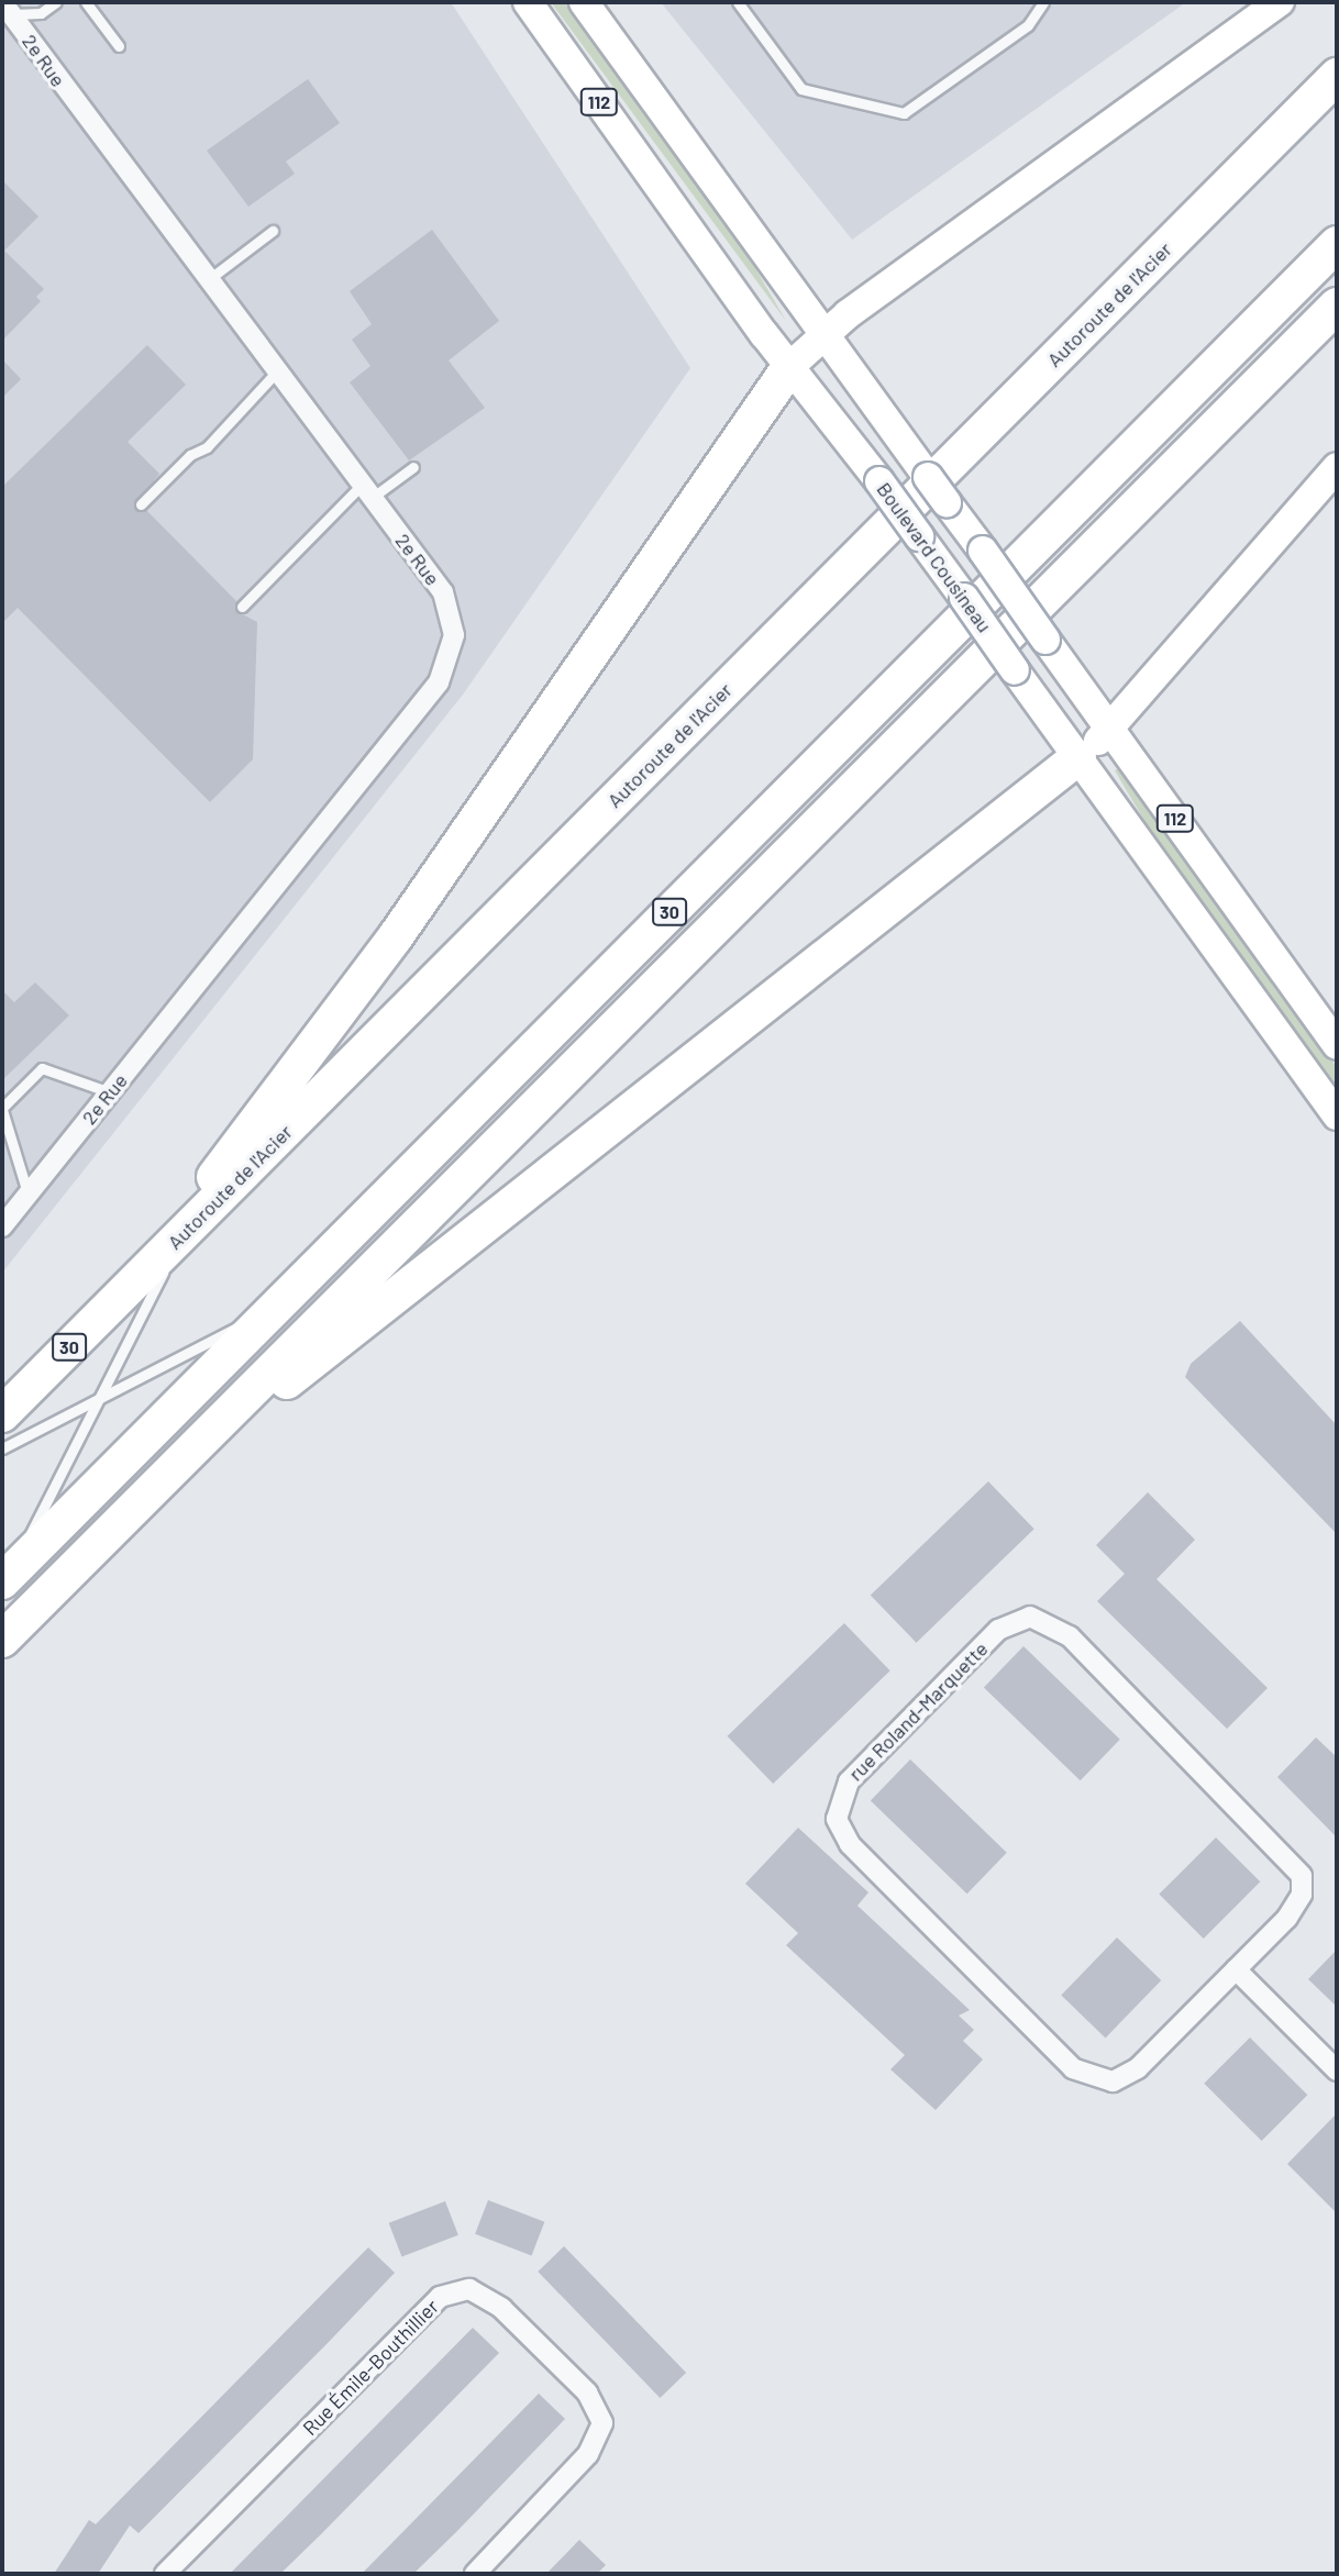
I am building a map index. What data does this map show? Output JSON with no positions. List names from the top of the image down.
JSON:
{
  "streets": {
    "highway": ["Autoroute de l'Acier", "30"],
    "main road": ["112", "Boulevard Cousineau"],
    "street": ["2e Rue", "rue Roland-Marquette", "Rue Émile-Bouthillier"]
  }
}
